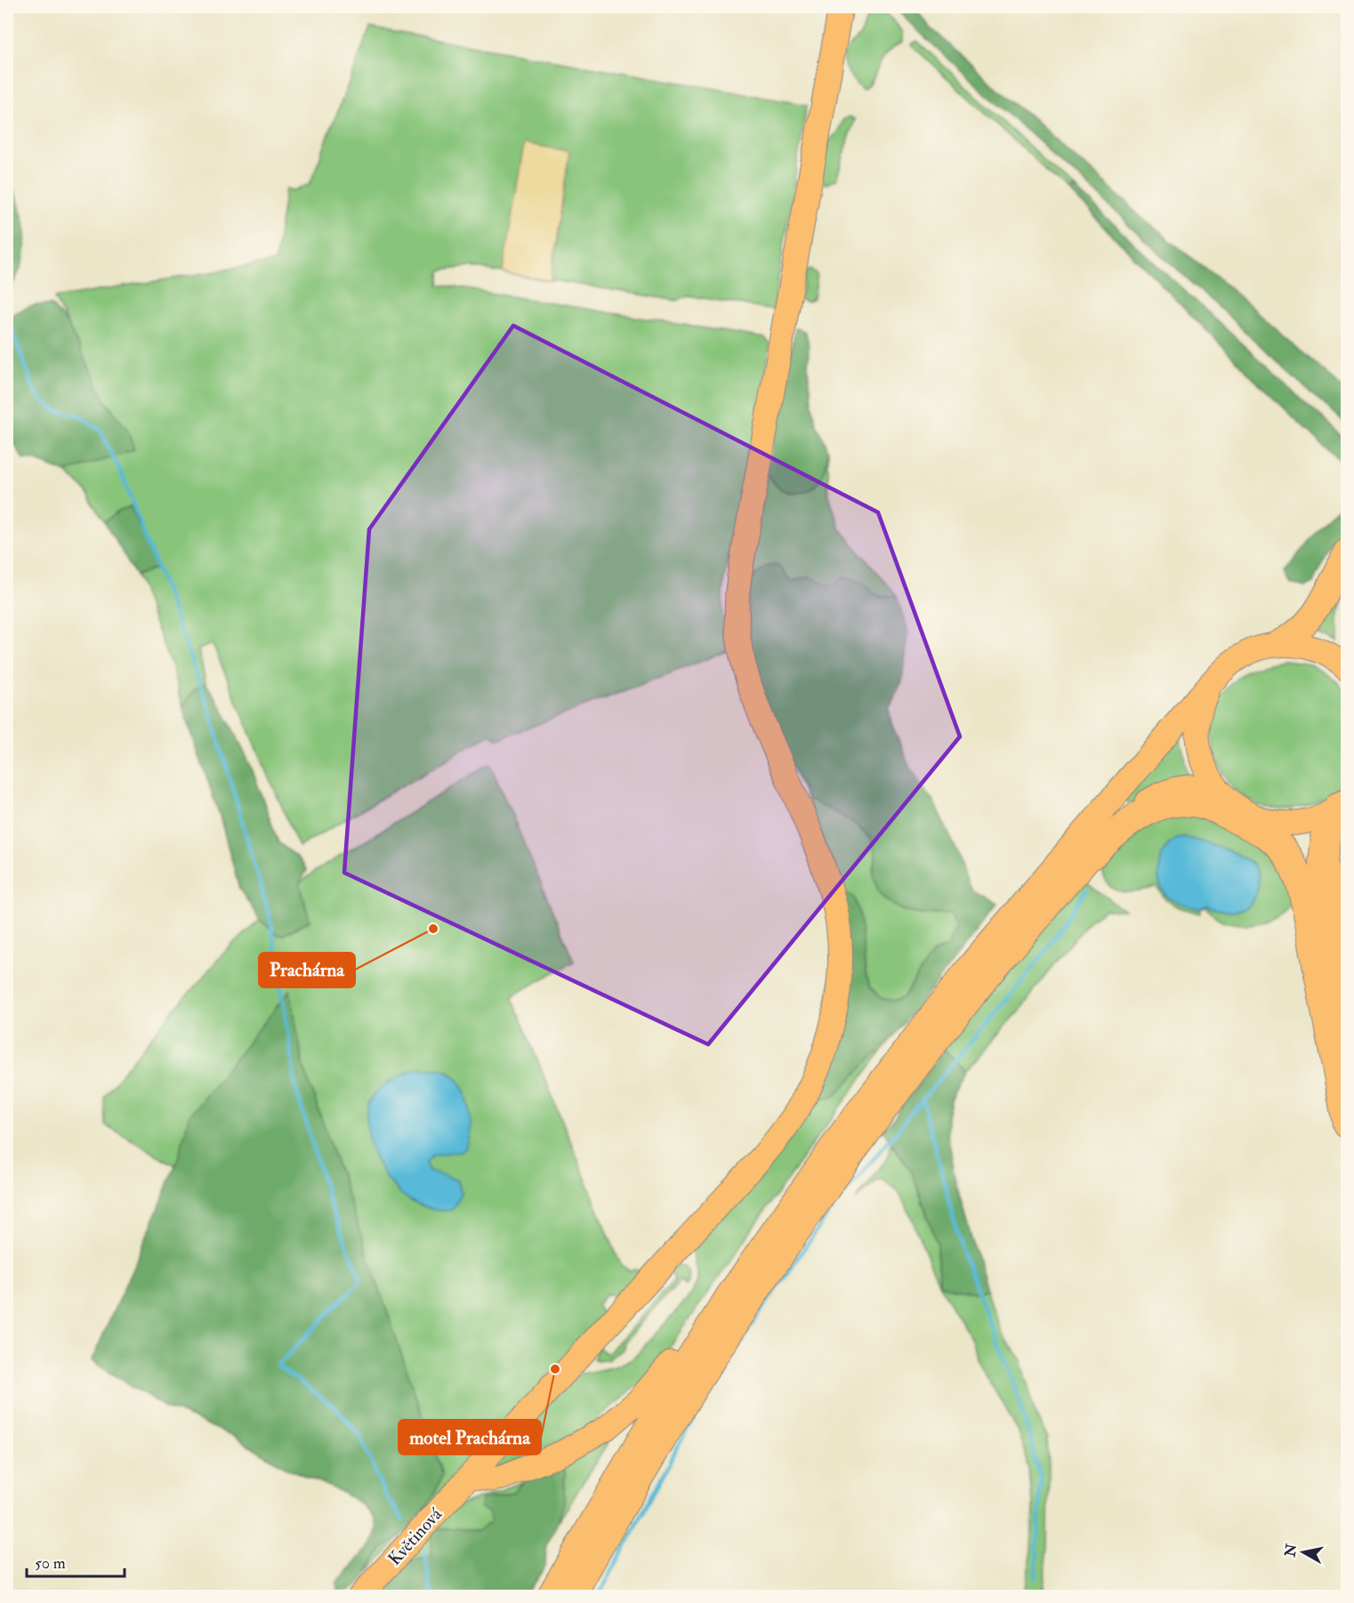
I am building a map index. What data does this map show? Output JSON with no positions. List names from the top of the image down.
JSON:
{
  "streets": {
    "main road": ["Květinová"]
  },
  "places": ["Prachárna", "motel Prachárna"],
  "scale_bar": "50 m",
  "north": "left"
}
